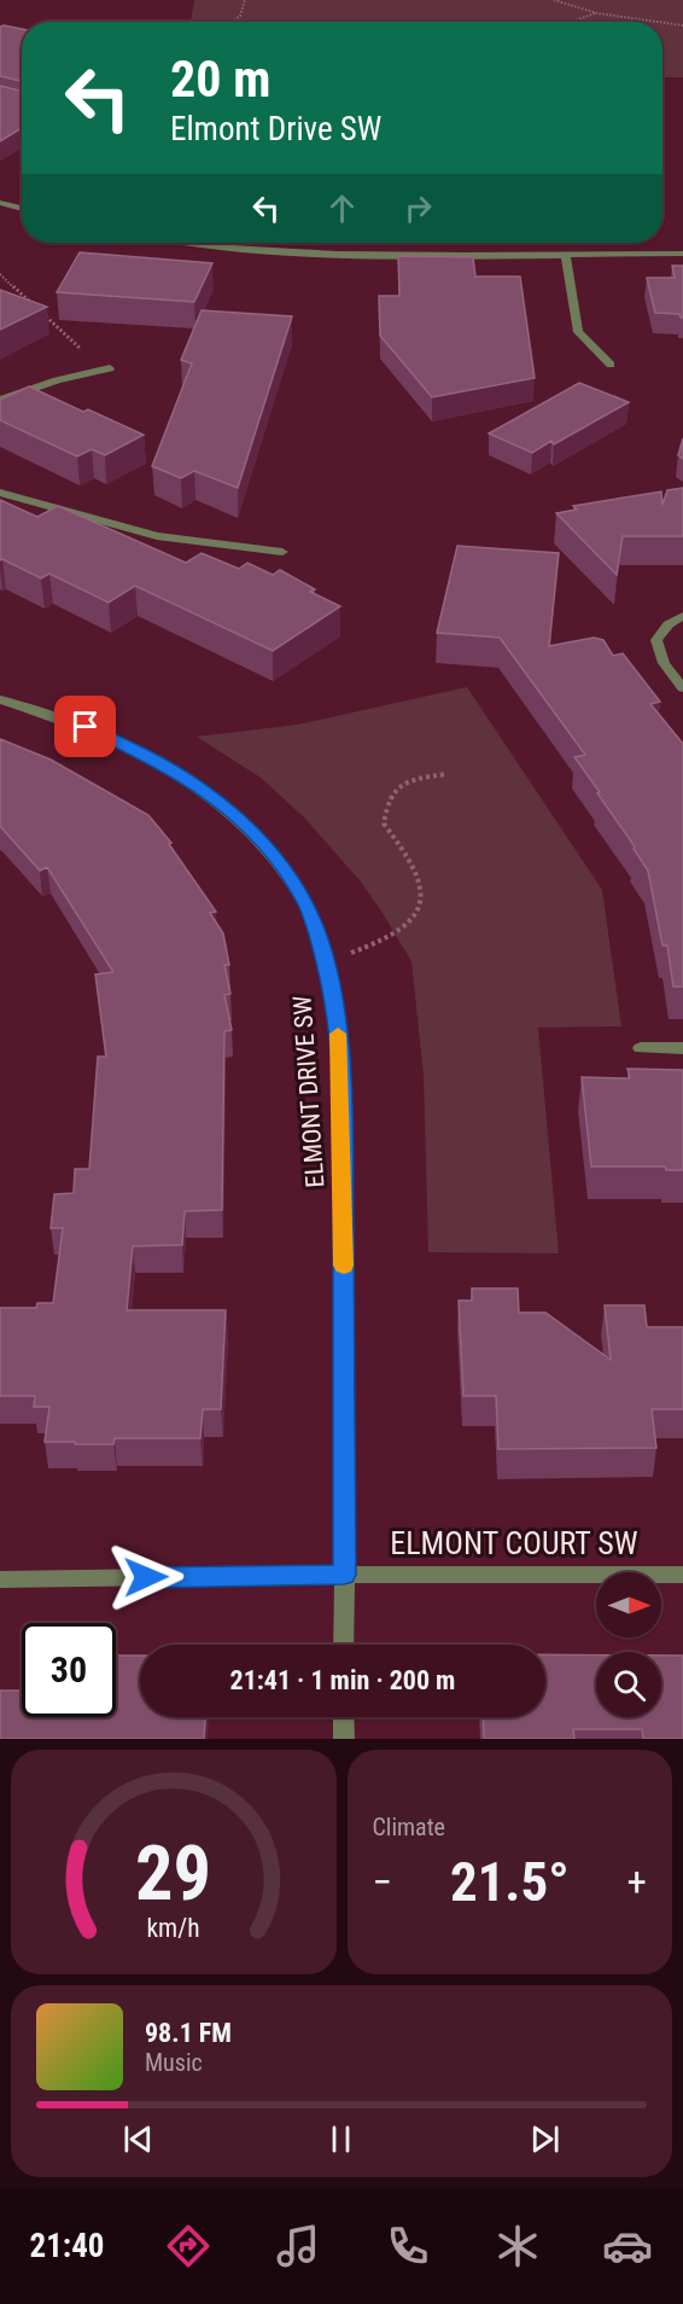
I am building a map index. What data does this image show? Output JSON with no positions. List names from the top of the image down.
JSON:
{
  "streets": {
    "street": ["ELMONT DRIVE SW", "ELMONT COURT SW"]
  },
  "crossings": [
    ["ELMONT DRIVE SW", "ELMONT COURT SW"]
  ],
  "north": "right",
  "page": {
    "turn": ["20 m", "Elmont Drive SW"],
    "limit": "30",
    "trip": "21:41 · 1 min · 200 m",
    "tile": "Climate",
    "heat": ["−", "21.5°", "+"],
    "song": ["98.1 FM", "Music"],
    "tabs": "21:40",
    "gauge": ["29", "km/h"]
  }
}
